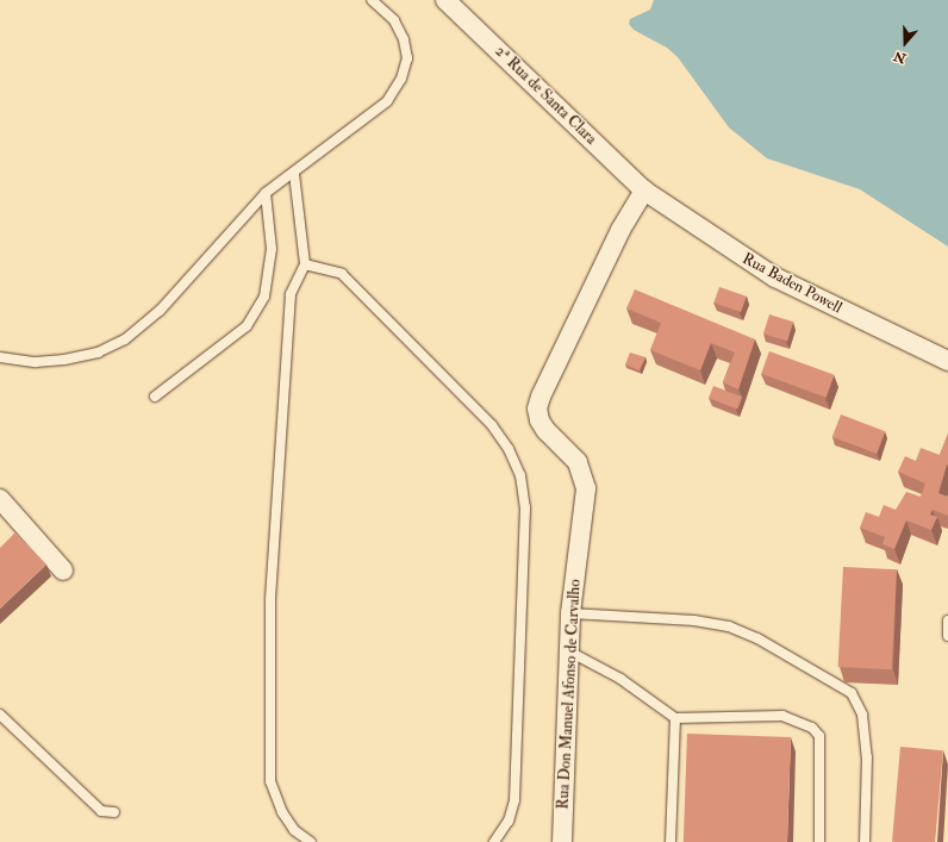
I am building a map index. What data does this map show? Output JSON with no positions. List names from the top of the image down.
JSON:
{
  "streets": {
    "street": ["2ª Rua de Santa Clara", "Rua Baden Powell", "Rua Don Manuel Afonso de Carvalho"]
  },
  "crossings": [
    ["2ª Rua de Santa Clara", "Rua Baden Powell"],
    ["2ª Rua de Santa Clara", "Rua Don Manuel Afonso de Carvalho"],
    ["Rua Baden Powell", "Rua Don Manuel Afonso de Carvalho"]
  ],
  "north": "bottom"
}
